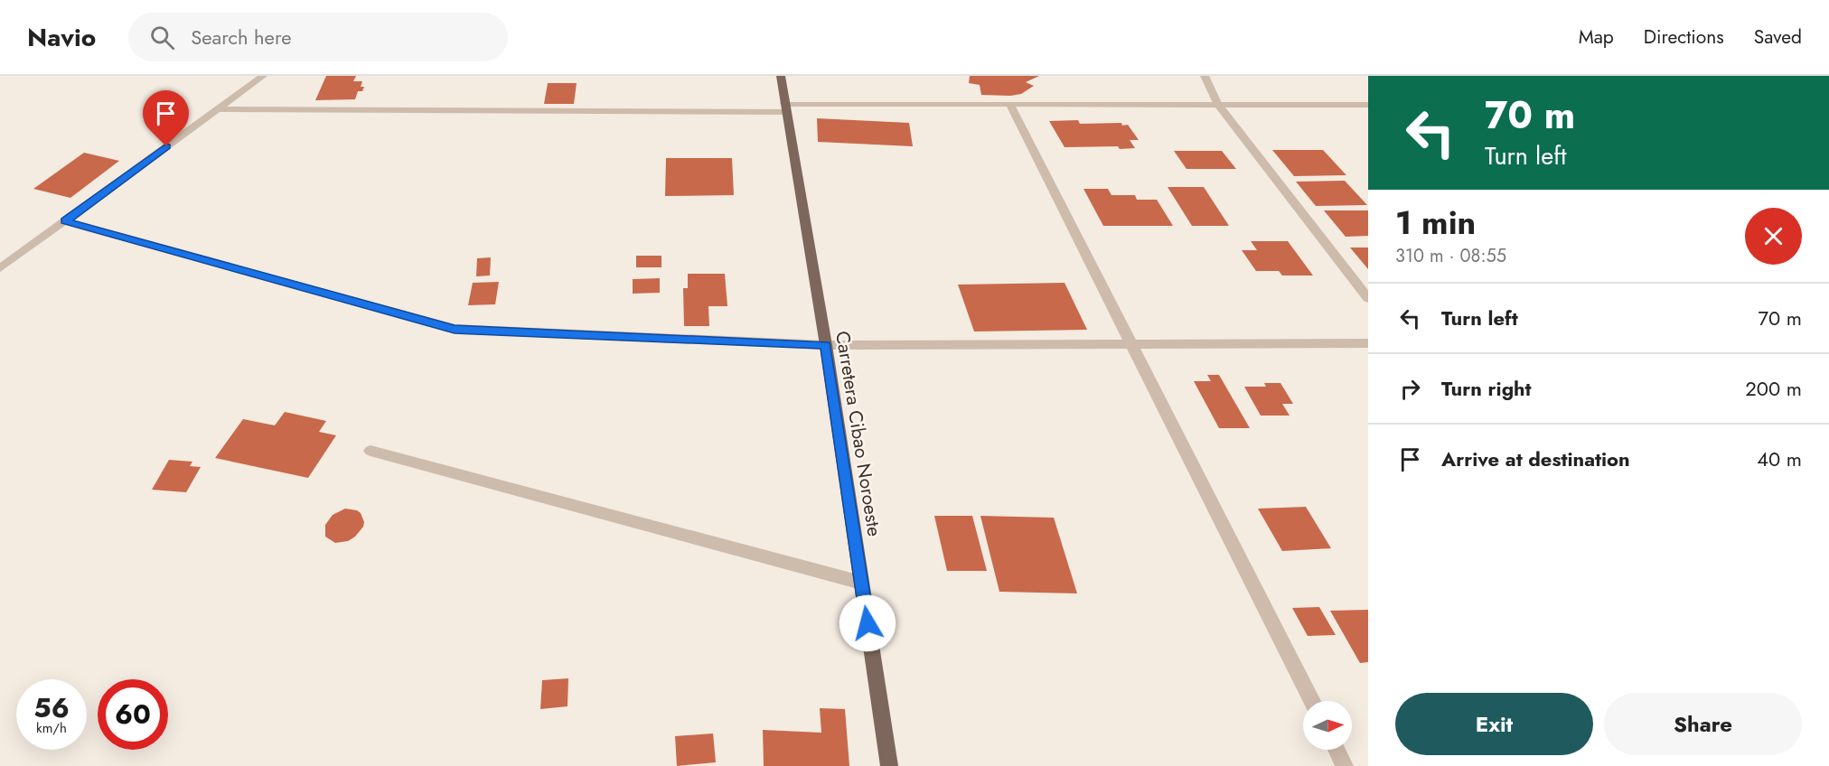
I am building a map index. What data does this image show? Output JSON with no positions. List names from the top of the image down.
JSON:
{
  "streets": {
    "main road": ["Carretera Cibao Noroeste"]
  },
  "north": "right",
  "page": {
    "header": "Navio",
    "search": "Search here",
    "nav": ["Map", "Directions", "Saved"],
    "turn": ["70 m", "Turn left"],
    "heading": ["1 min", "310 m · 08:55"],
    "list": [
      {
        "name": "Turn left",
        "value": "70 m"
      },
      {
        "name": "Turn right",
        "value": "200 m"
      },
      {
        "name": "Arrive at destination",
        "value": "40 m"
      }
    ],
    "speed": "56 km/h",
    "limit": "60",
    "buttons": ["Exit", "Share"]
  }
}
